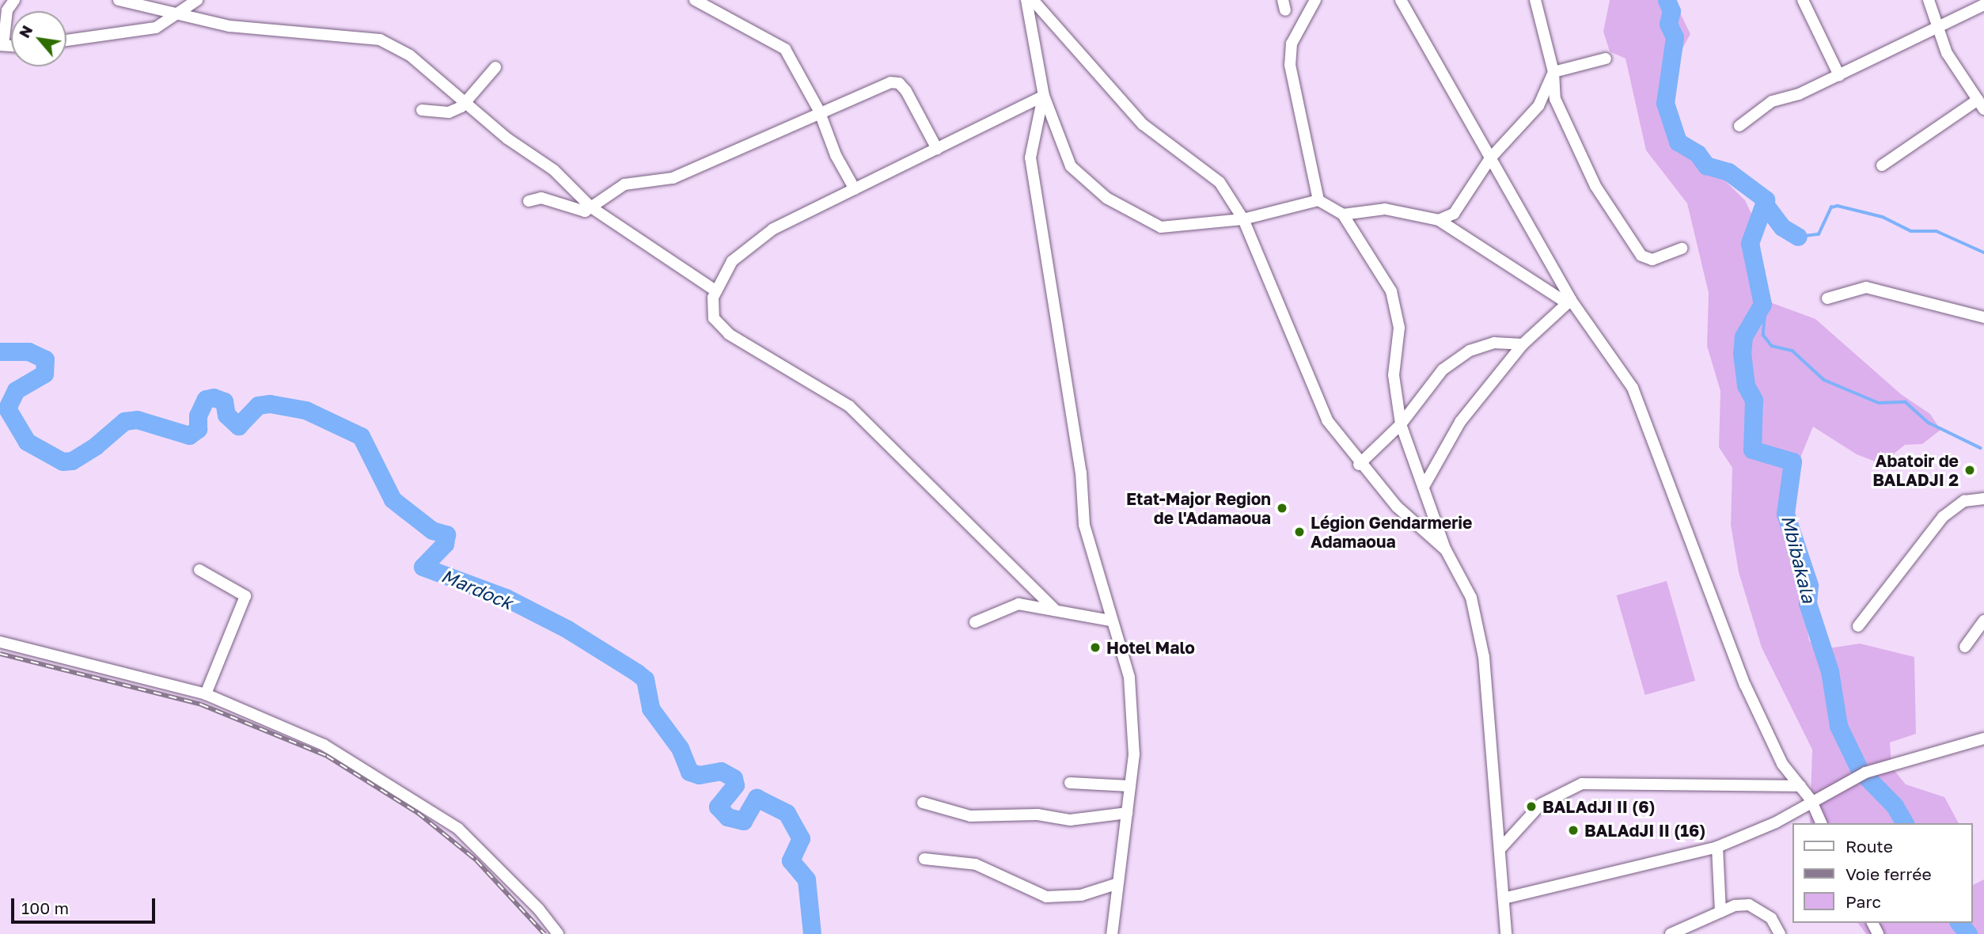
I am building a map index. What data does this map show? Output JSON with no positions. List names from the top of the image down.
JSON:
{
  "water": ["Mbibakala", "Mardock"],
  "places": [
    "Abatoir de BALADJI 2",
    "Etat-Major Region de l'Adamaoua",
    "Légion Gendarmerie Adamaoua",
    "Hotel Malo",
    "BALAdJI II (6)",
    "BALAdJI II (16)"
  ],
  "legend": ["Route", "Voie ferrée", "Parc"],
  "scale_bar": "100 m",
  "north": "top left"
}
